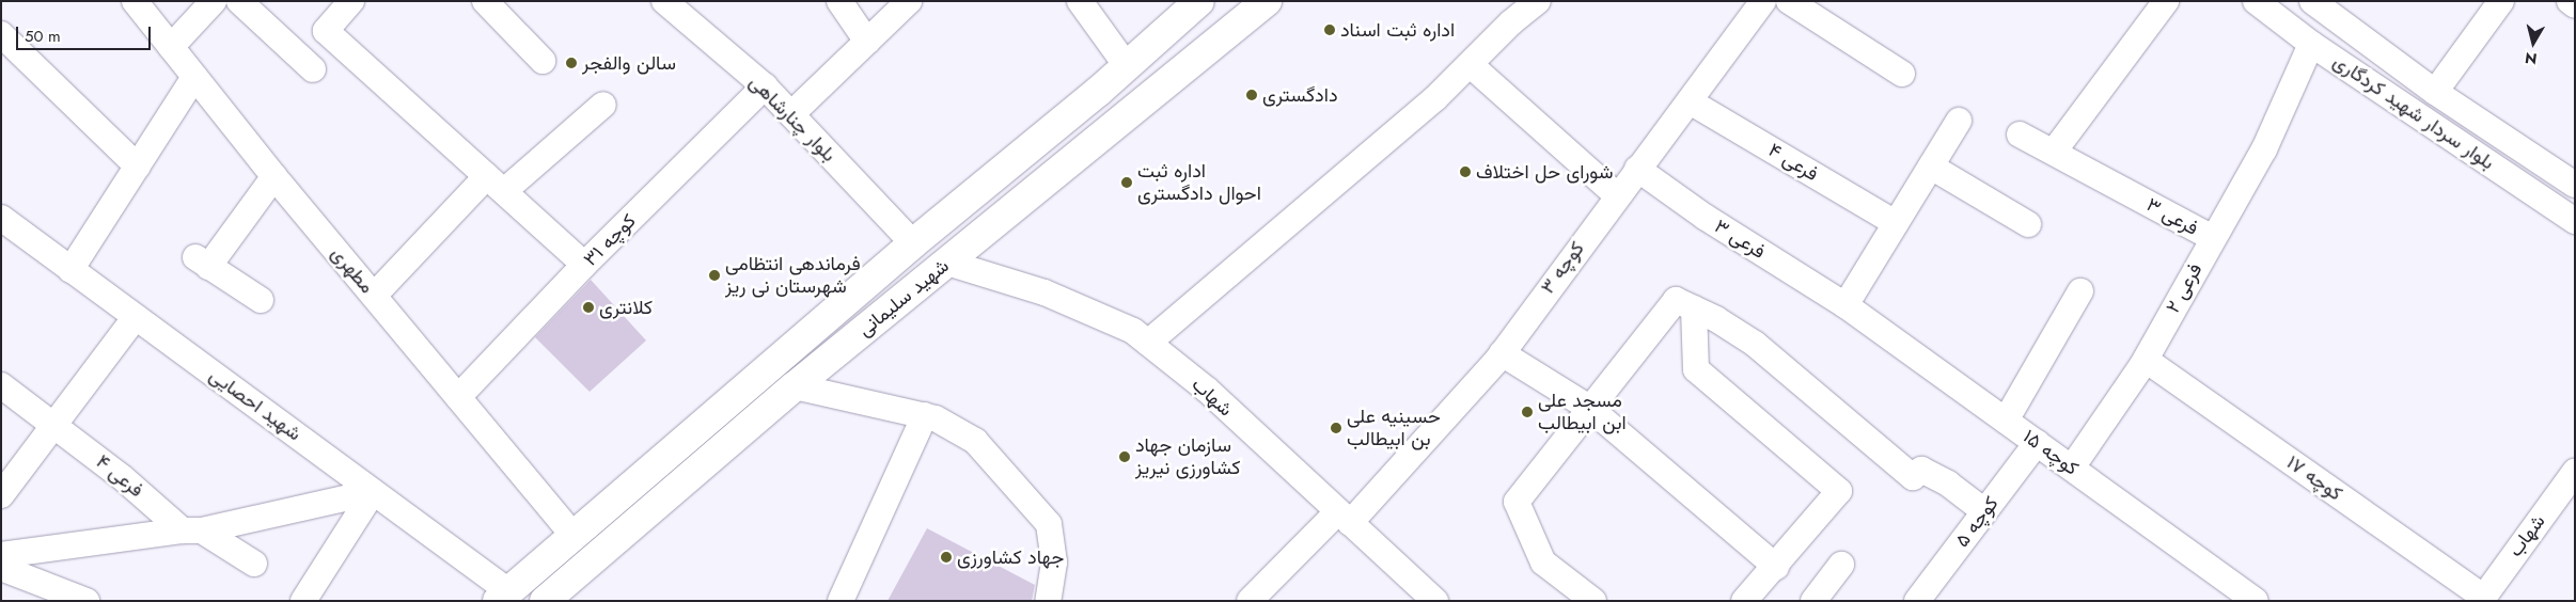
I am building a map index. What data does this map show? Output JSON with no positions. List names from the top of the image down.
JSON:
{
  "streets": {
    "main road": ["شهید سلیمانی"],
    "street": [
      "بلوار سردار شهید کردگاری",
      "بلوار چنارشاهی",
      "فرعی ۴",
      "فرعی ۳",
      "کوچه ۳۱",
      "کوچه ۳",
      "مطهری",
      "فرعی ۲",
      "شهاب",
      "شهید احصایی",
      "کوچه ۱۵",
      "کوچه ۱۷",
      "کوچه ۵"
    ]
  },
  "crossings": [
    ["بلوار سردار شهید کردگاری", "فرعی ۲"],
    ["بلوار چنارشاهی", "کوچه ۳۱"],
    ["بلوار چنارشاهی", "شهید سلیمانی"],
    ["فرعی ۴", "کوچه ۳"],
    ["فرعی ۳", "کوچه ۳"],
    ["فرعی ۳", "فرعی ۲"],
    ["فرعی ۳", "کوچه ۱۵"],
    ["کوچه ۳۱", "مطهری"],
    ["کوچه ۳", "شهاب"],
    ["مطهری", "شهید سلیمانی"],
    ["فرعی ۲", "کوچه ۱۵"],
    ["فرعی ۲", "کوچه ۱۷"],
    ["شهید سلیمانی", "شهاب"],
    ["شهید سلیمانی", "شهید احصایی"],
    ["شهاب", "کوچه ۱۷"],
    ["کوچه ۱۵", "کوچه ۵"]
  ],
  "places": [
    "اداره ثبت اسناد",
    "سالن والفجر",
    "دادگستری",
    "شورای حل اختلاف",
    "اداره ثبت احوال دادگستری",
    "فرماندهی انتظامی شهرستان نی ریز",
    "کلانتری",
    "مسجد علی ابن ابیطالب",
    "حسینیه علی بن ابیطالب",
    "سازمان جهاد کشاورزی نیریز",
    "جهاد کشاورزی"
  ],
  "scale_bar": "50 m",
  "north": "bottom"
}
